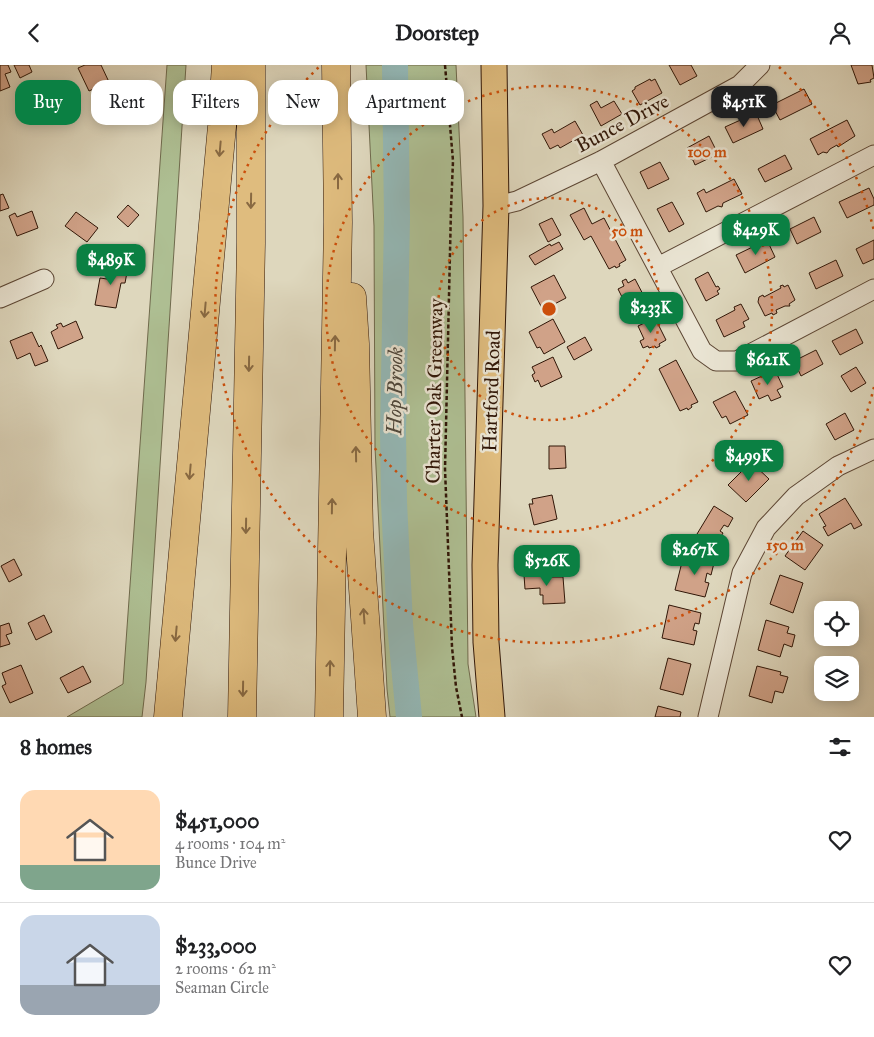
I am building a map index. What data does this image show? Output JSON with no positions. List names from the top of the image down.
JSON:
{
  "streets": {
    "main road": ["Hartford Road"],
    "street": ["Bunce Drive"],
    "path": ["Charter Oak Greenway"]
  },
  "crossings": [
    ["Bunce Drive", "Hartford Road"]
  ],
  "water": ["Hop Brook"],
  "page": {
    "header": "Doorstep",
    "chip": [
      "Buy",
      "Rent",
      "Filters",
      "New",
      "Apartment"
    ],
    "price": [
      "$451K",
      "$429K",
      "$489K",
      "$233K",
      "$621K",
      "$499K",
      "$267K",
      "$526K"
    ],
    "heading": "8 homes",
    "list": [
      {
        "name": "$451,000",
        "note": "4 rooms · 104 m² · Bunce Drive"
      },
      {
        "name": "$233,000",
        "note": "2 rooms · 62 m² · Seaman Circle"
      }
    ]
  },
  "rings": ["100 m", "50 m", "150 m"]
}
